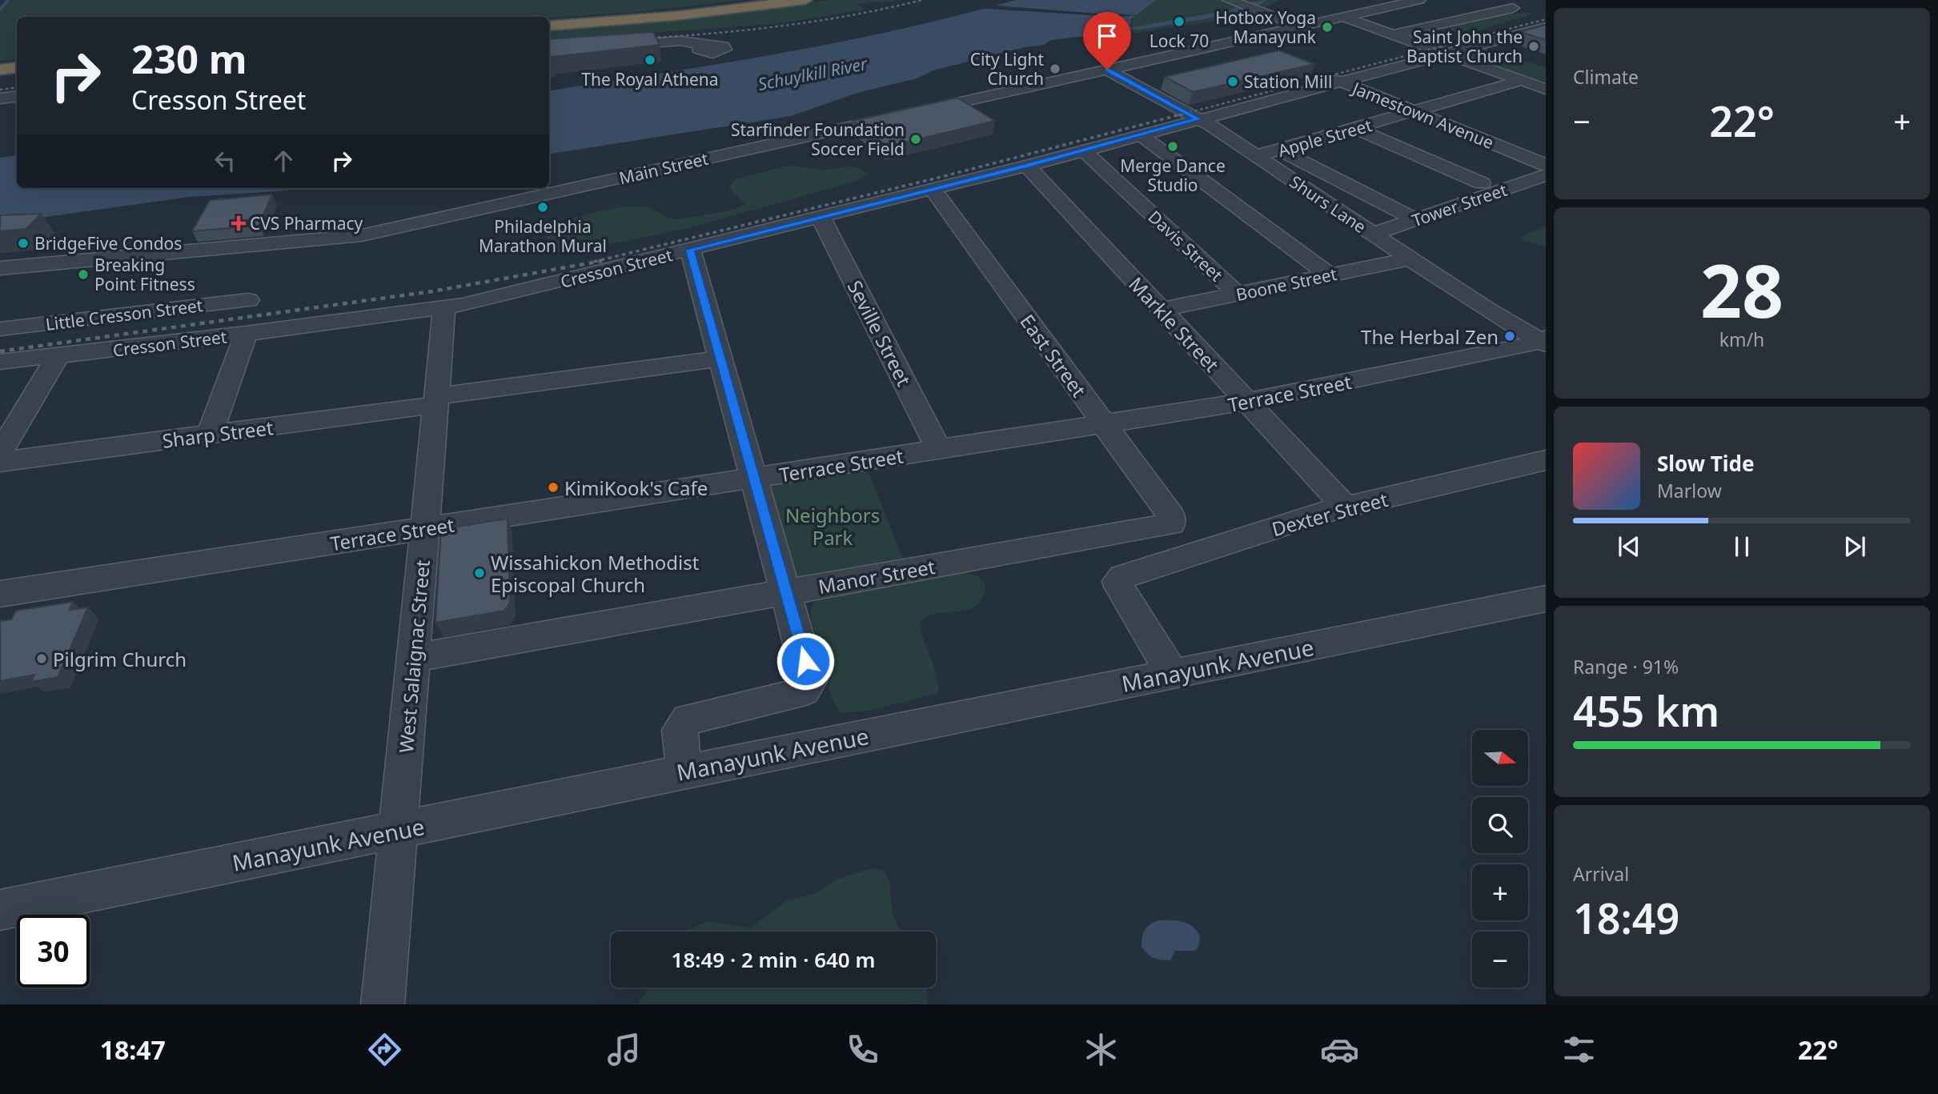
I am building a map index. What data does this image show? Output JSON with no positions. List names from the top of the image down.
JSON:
{
  "streets": {
    "street": [
      "Jamestown Avenue",
      "Apple Street",
      "Main Street",
      "Shurs Lane",
      "Tower Street",
      "Davis Street",
      "Cresson Street",
      "Boone Street",
      "Little Cresson Street",
      "Markle Street",
      "Seville Street",
      "East Street",
      "Terrace Street",
      "Sharp Street",
      "Dexter Street",
      "Manor Street",
      "West Salaignac Street",
      "Manayunk Avenue"
    ]
  },
  "crossings": [
    ["Jamestown Avenue", "Apple Street"],
    ["Jamestown Avenue", "Cresson Street"],
    ["Apple Street", "Shurs Lane"],
    ["Main Street", "Shurs Lane"],
    ["Shurs Lane", "Tower Street"],
    ["Shurs Lane", "Cresson Street"],
    ["Shurs Lane", "Boone Street"],
    ["Shurs Lane", "Terrace Street"],
    ["Davis Street", "Cresson Street"],
    ["Davis Street", "Boone Street"],
    ["Cresson Street", "Markle Street"],
    ["Cresson Street", "Seville Street"],
    ["Cresson Street", "East Street"],
    ["Cresson Street", "West Salaignac Street"],
    ["Boone Street", "Markle Street"],
    ["Markle Street", "Terrace Street"],
    ["Markle Street", "Dexter Street"],
    ["Seville Street", "Terrace Street"],
    ["East Street", "Terrace Street"],
    ["East Street", "Manor Street"],
    ["Terrace Street", "West Salaignac Street"],
    ["Sharp Street", "West Salaignac Street"],
    ["Dexter Street", "Manayunk Avenue"],
    ["Manor Street", "West Salaignac Street"],
    ["West Salaignac Street", "Manayunk Avenue"]
  ],
  "water": ["Schuylkill River"],
  "parks": ["Neighbors Park"],
  "places": {
    "other": [
      "Lock 70",
      "Hotbox Yoga Manayunk",
      "Saint John the Baptist Church",
      "The Royal Athena",
      "City Light Church",
      "Station Mill",
      "Starfinder Foundation Soccer Field",
      "Merge Dance Studio",
      "Philadelphia Marathon Mural",
      "BridgeFive Condos",
      "Breaking Point Fitness",
      "The Herbal Zen",
      "KimiKook's Cafe",
      "Wissahickon Methodist Episcopal Church",
      "Pilgrim Church"
    ],
    "health": ["CVS Pharmacy"]
  },
  "north": "right",
  "page": {
    "tile": [
      "Climate",
      ["28", "km/h"],
      ["Range · 91%", "455 km"],
      ["Arrival", "18:49"]
    ],
    "turn": ["230 m", "Cresson Street"],
    "heat": ["−", "22°", "+"],
    "song": ["Slow Tide", "Marlow"],
    "map_buttons": ["+", "−"],
    "limit": "30",
    "trip": "18:49 · 2 min · 640 m",
    "tabs": ["18:47", "22°"]
  }
}
